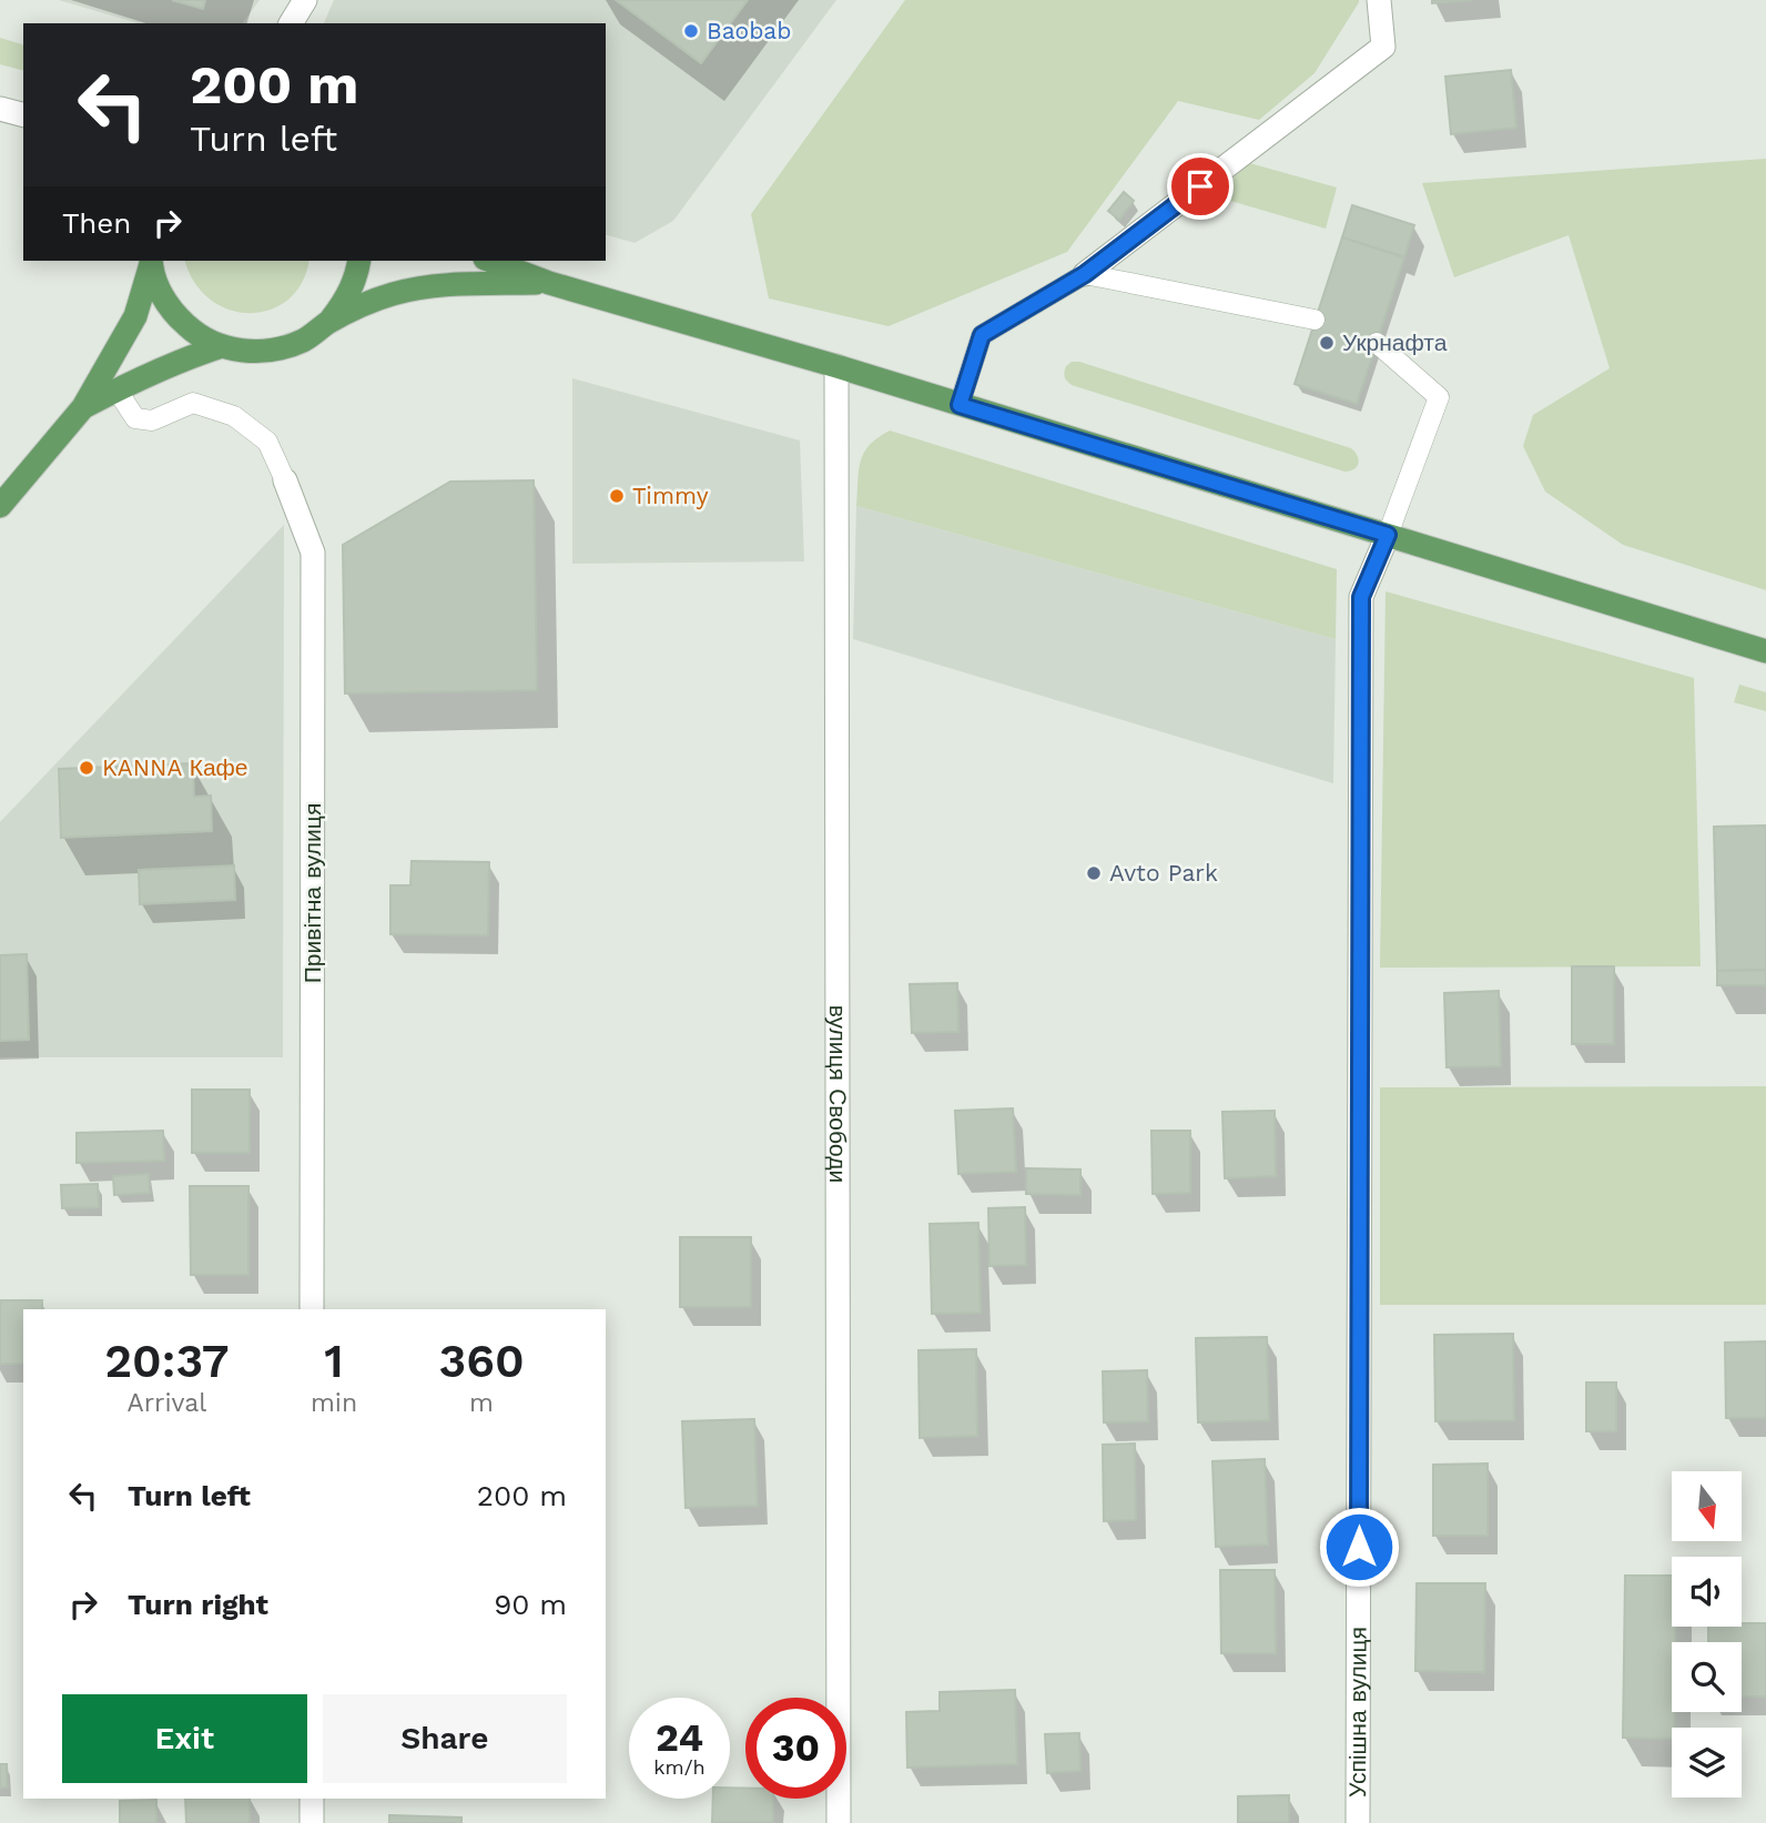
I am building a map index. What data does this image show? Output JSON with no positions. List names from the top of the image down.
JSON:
{
  "streets": {
    "street": ["Привітна вулиця", "вулиця Свободи", "Успішна вулиця"]
  },
  "places": [
    "Baobab",
    "Укрнафта",
    "Timmy",
    "KANNA Кафе",
    "Avto Park"
  ],
  "north": "bottom",
  "page": {
    "turn": ["200 m", "Turn left"],
    "then": "Then",
    "eta": [
      "20:37",
      "Arrival",
      "1",
      "min",
      "360",
      "m"
    ],
    "list": [
      {
        "name": "Turn left",
        "value": "200 m"
      },
      {
        "name": "Turn right",
        "value": "90 m"
      }
    ],
    "buttons": ["Exit", "Share"],
    "speed": "24 km/h",
    "limit": "30"
  }
}
